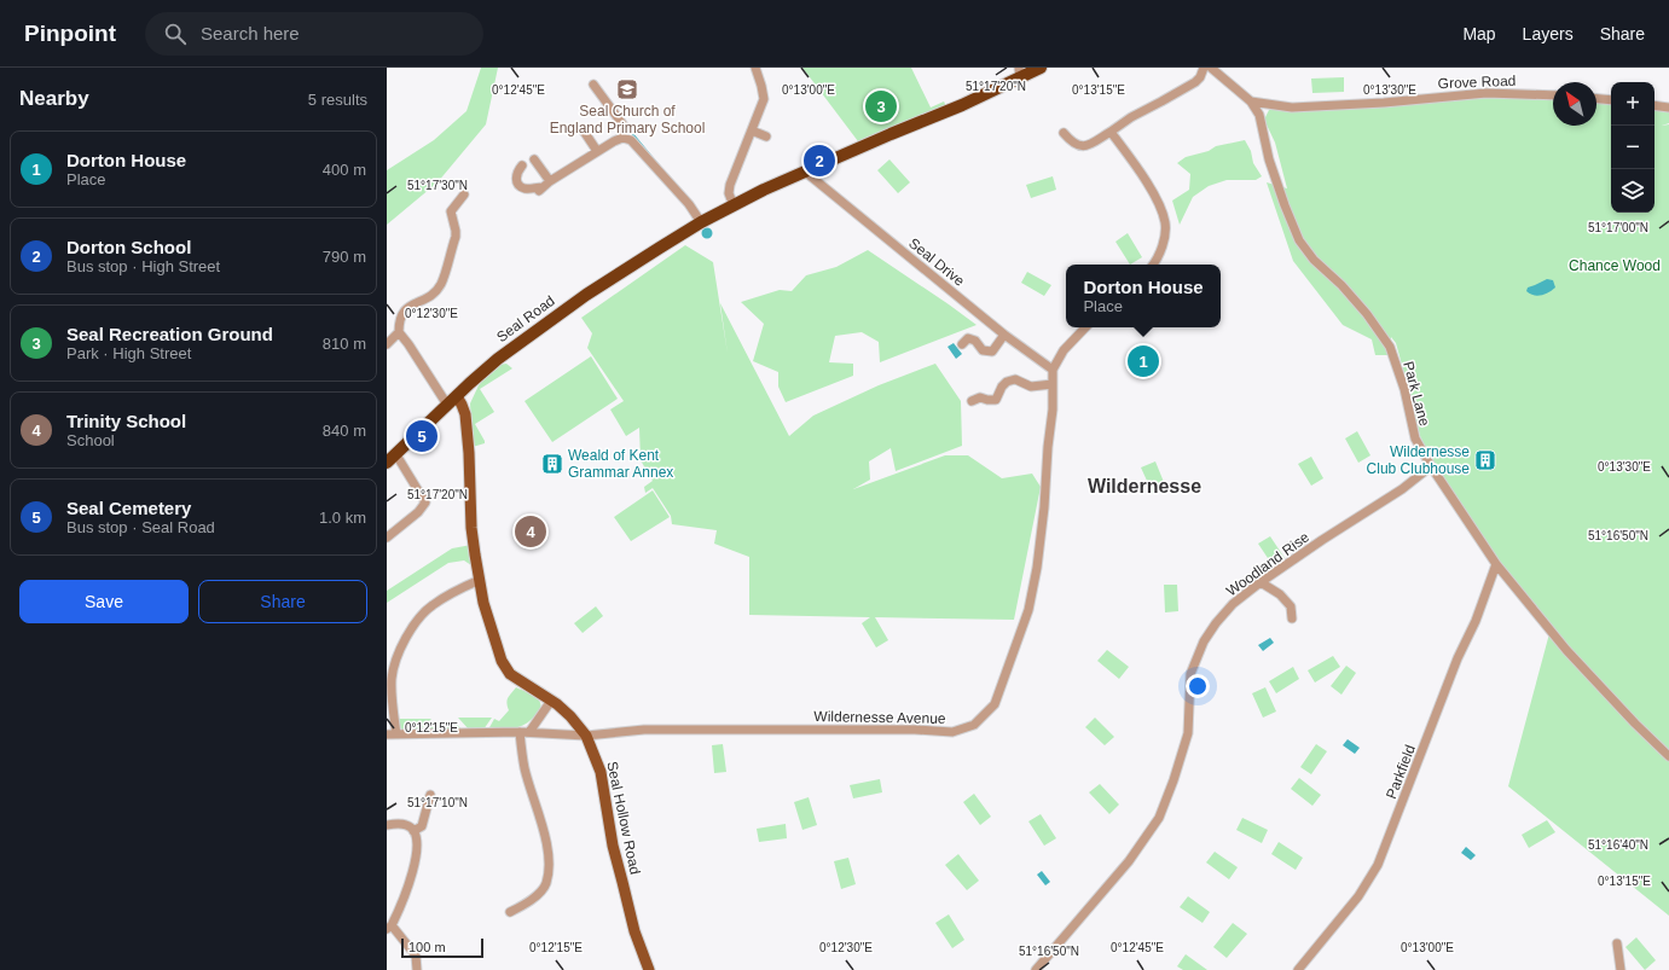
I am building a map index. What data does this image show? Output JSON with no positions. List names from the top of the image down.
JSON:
{
  "streets": {
    "highway": ["Seal Road"],
    "main road": ["Seal Hollow Road"],
    "street": [
      "Grove Road",
      "Seal Drive",
      "Park Lane",
      "Woodland Rise",
      "Wildernesse Avenue",
      "Parkfield"
    ]
  },
  "crossings": [
    ["Grove Road", "Park Lane"],
    ["Seal Drive", "Seal Road"],
    ["Seal Drive", "Wildernesse Avenue"],
    ["Seal Road", "Seal Hollow Road"],
    ["Park Lane", "Woodland Rise"],
    ["Park Lane", "Parkfield"],
    ["Wildernesse Avenue", "Seal Hollow Road"]
  ],
  "districts": ["Wildernesse"],
  "parks": ["Chance Wood"],
  "places": {
    "school or university": ["Seal Church of England Primary School"],
    "building": ["Wildernesse Club Clubhouse", "Weald of Kent Grammar Annex"]
  },
  "scale_bar": "100 m",
  "north": "top left",
  "page": {
    "header": "Pinpoint",
    "search": "Search here",
    "nav": ["Map", "Layers", "Share"],
    "heading": ["Nearby", "5 results"],
    "map_buttons": ["+", "−"],
    "pins": [
      "3",
      "2",
      "1",
      "5",
      "4"
    ],
    "list": [
      {
        "mark": "1",
        "name": "Dorton House",
        "note": "Place",
        "value": "400 m"
      },
      {
        "mark": "2",
        "name": "Dorton School",
        "note": "Bus stop · High Street",
        "value": "790 m"
      },
      {
        "mark": "3",
        "name": "Seal Recreation Ground",
        "note": "Park · High Street",
        "value": "810 m"
      },
      {
        "mark": "4",
        "name": "Trinity School",
        "note": "School",
        "value": "840 m"
      },
      {
        "mark": "5",
        "name": "Seal Cemetery",
        "note": "Bus stop · Seal Road",
        "value": "1.0 km"
      }
    ],
    "popup": ["Dorton House", "Place"],
    "buttons": ["Save", "Share"],
    "scale": "100 m"
  },
  "coordinates": [
    "51°17'20\"N",
    "0°12'45\"E",
    "0°13'00\"E",
    "0°13'30\"E",
    "0°13'15\"E",
    "51°17'30\"N",
    "51°17'00\"N",
    "0°12'30\"E",
    "51°16'50\"N",
    "0°12'15\"E",
    "51°17'10\"N",
    "51°16'40\"N"
  ]
}
